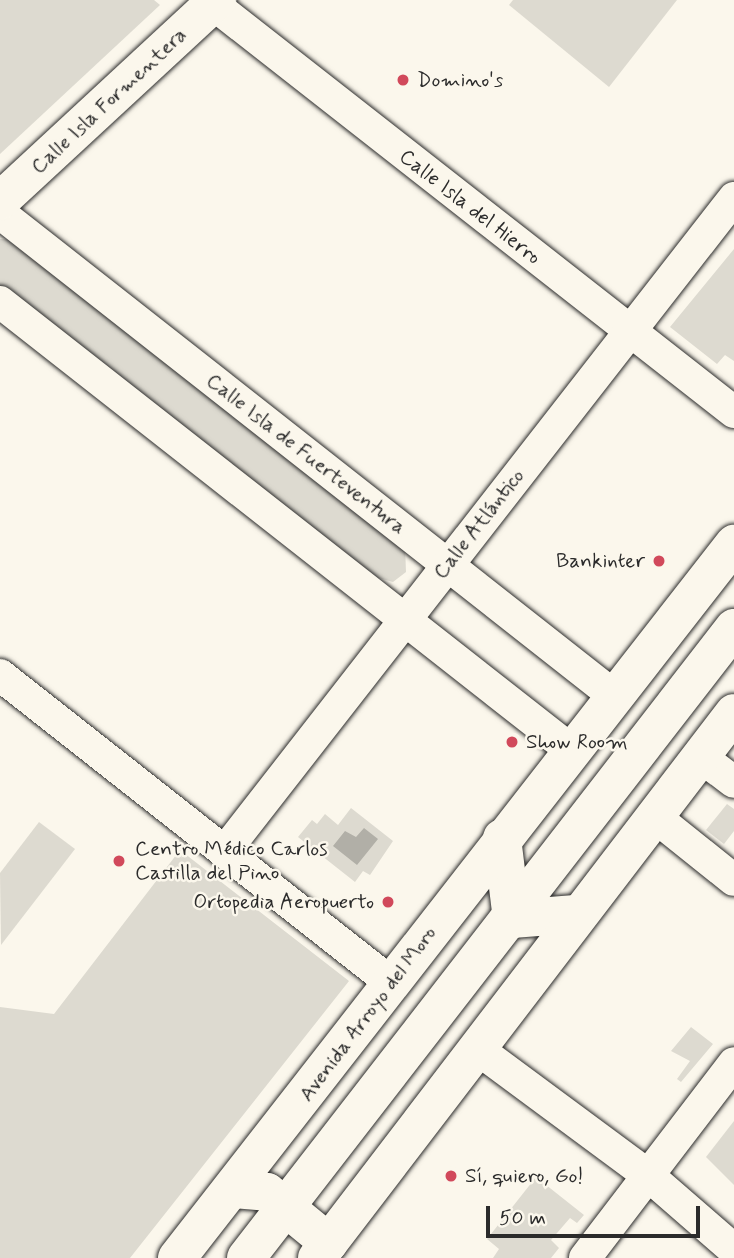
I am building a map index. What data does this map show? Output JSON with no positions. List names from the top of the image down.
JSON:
{
  "streets": {
    "street": [
      "Calle Isla Formentera",
      "Calle Isla del Hierro",
      "Calle Isla de Fuerteventura",
      "Calle Atlántico",
      "Avenida Arroyo del Moro"
    ]
  },
  "crossings": [
    ["Calle Isla Formentera", "Calle Isla del Hierro"],
    ["Calle Isla del Hierro", "Calle Atlántico"],
    ["Calle Isla de Fuerteventura", "Calle Atlántico"],
    ["Calle Isla de Fuerteventura", "Avenida Arroyo del Moro"]
  ],
  "places": [
    "Domino's",
    "Bankinter",
    "Show Room",
    "Centro Médico Carlos Castilla del Pino",
    "Ortopedia Aeropuerto",
    "Sí, quiero, Go!"
  ],
  "scale_bar": "50 m"
}
